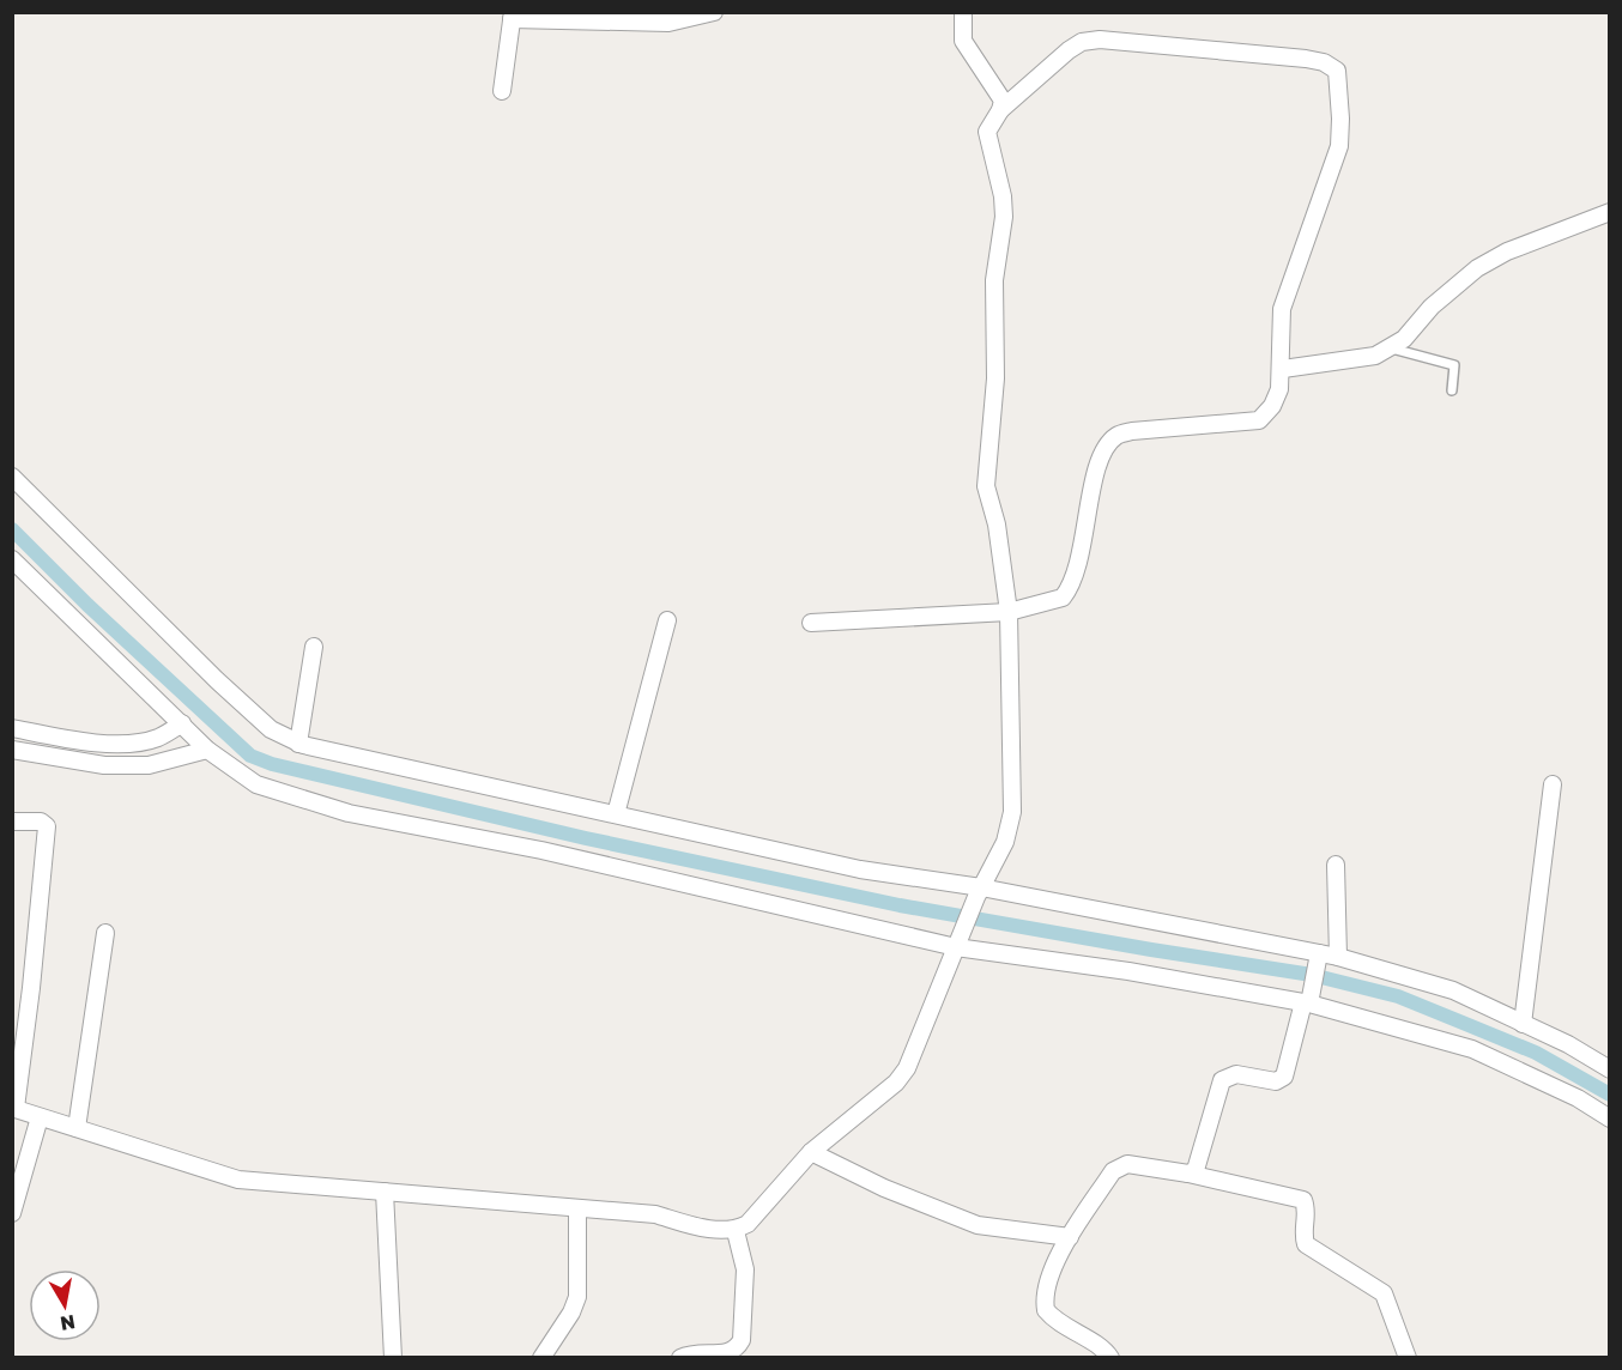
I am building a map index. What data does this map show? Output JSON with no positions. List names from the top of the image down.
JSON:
{
  "north": "bottom"
}
